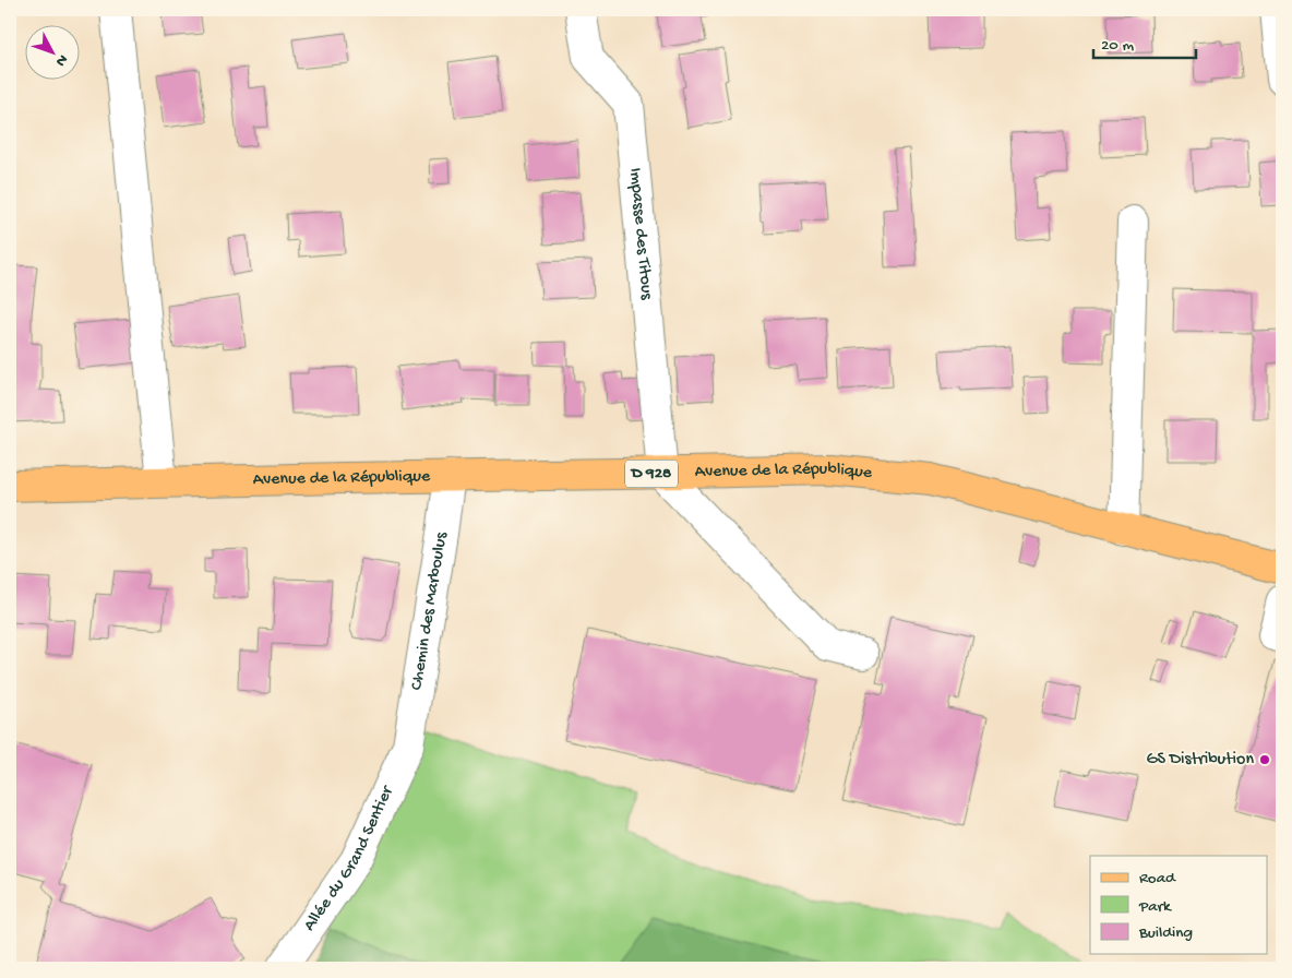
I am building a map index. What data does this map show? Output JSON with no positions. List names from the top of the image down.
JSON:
{
  "streets": {
    "main road": ["D 928", "Avenue de la République"],
    "street": ["Impasse des Titous", "Chemin des Marboulus", "Allée du Grand Sentier"]
  },
  "crossings": [
    ["Impasse des Titous", "Avenue de la République"],
    ["Avenue de la République", "Chemin des Marboulus"],
    ["Chemin des Marboulus", "Allée du Grand Sentier"]
  ],
  "places": ["GS Distribution"],
  "legend": ["Road", "Park", "Building"],
  "scale_bar": "20 m",
  "north": "bottom right"
}
